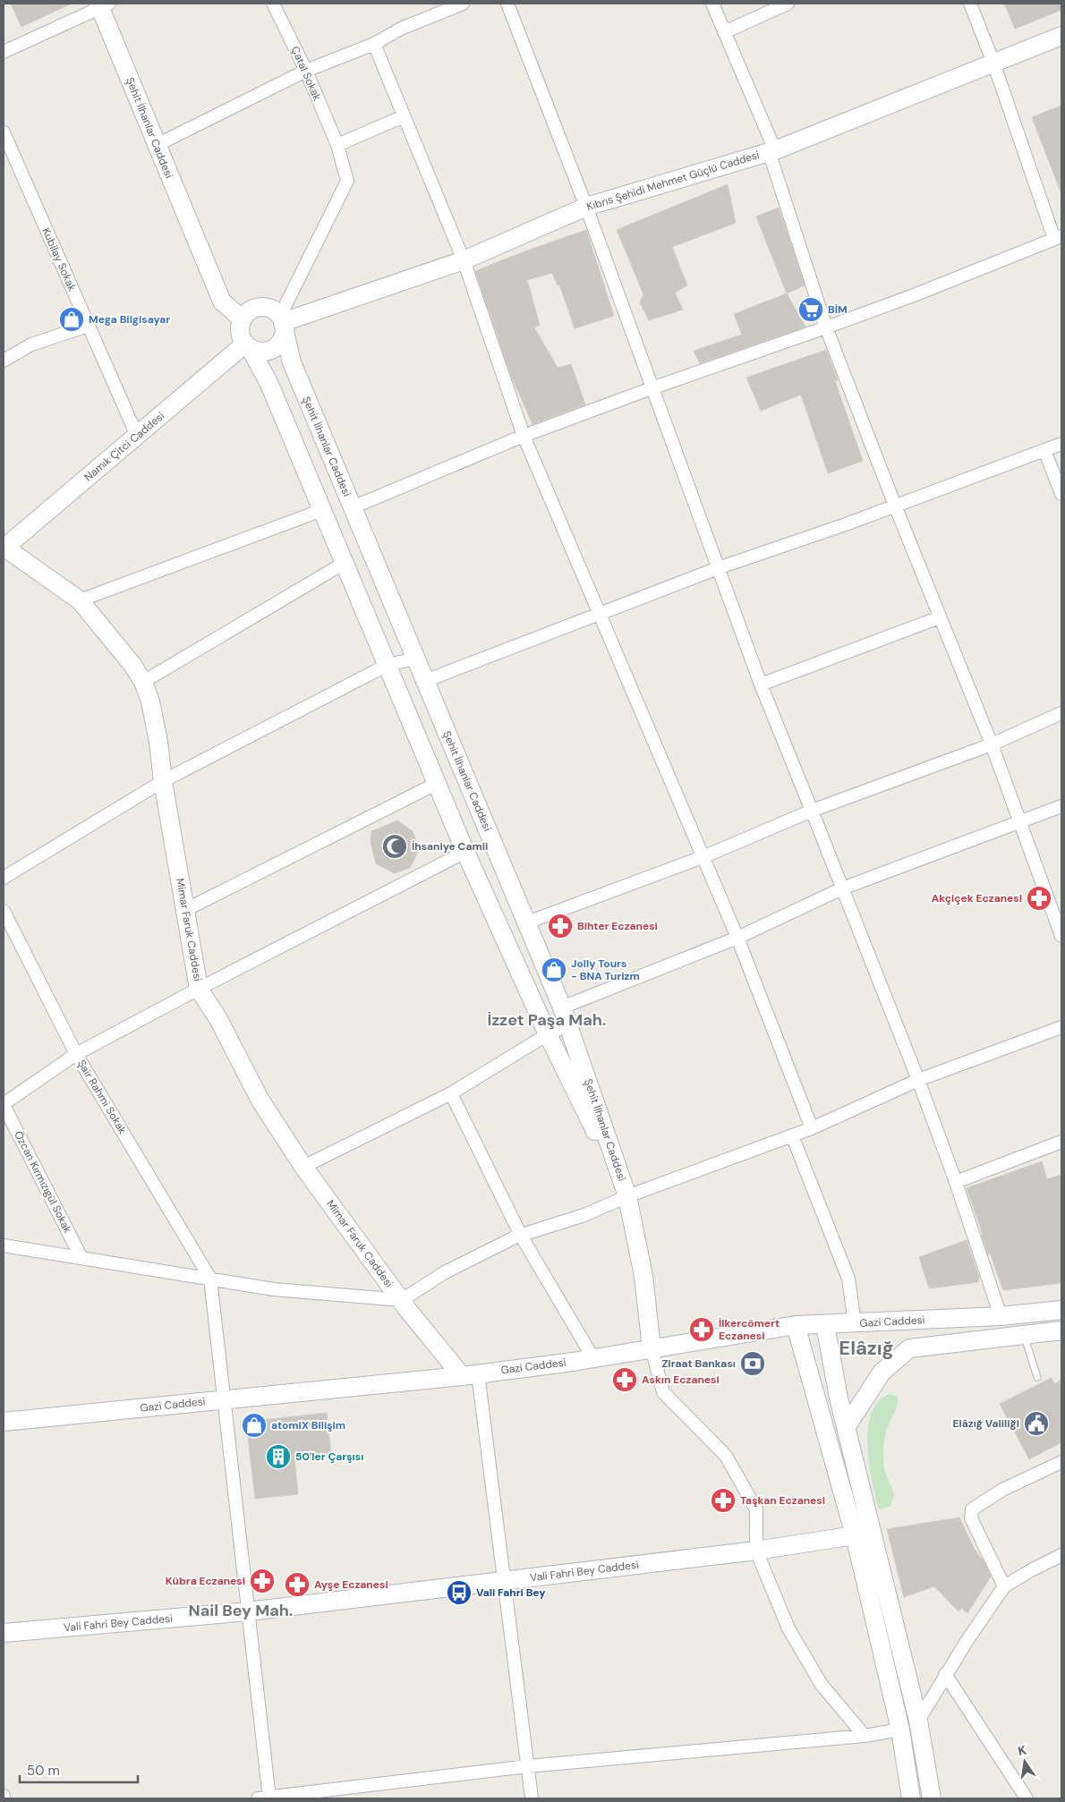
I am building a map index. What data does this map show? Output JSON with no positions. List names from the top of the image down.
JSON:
{
  "streets": {
    "street": [
      "Çatal Sokak",
      "Şehit İlhanlar Caddesi",
      "Kıbrıs Şehidi Mehmet Güçlü Caddesi",
      "Kubilay Sokak",
      "Namık Çitci Caddesi",
      "Mimar Faruk Caddesi",
      "Şair Rahmi Sokak",
      "Özcan Kırmızıgül Sokak",
      "Gazi Caddesi",
      "Vali Fahri Bey Caddesi"
    ]
  },
  "crossings": [
    ["Çatal Sokak", "Şehit İlhanlar Caddesi"],
    ["Çatal Sokak", "Kıbrıs Şehidi Mehmet Güçlü Caddesi"],
    ["Çatal Sokak", "Namık Çitci Caddesi"],
    ["Şehit İlhanlar Caddesi", "Kıbrıs Şehidi Mehmet Güçlü Caddesi"],
    ["Şehit İlhanlar Caddesi", "Namık Çitci Caddesi"],
    ["Kıbrıs Şehidi Mehmet Güçlü Caddesi", "Namık Çitci Caddesi"],
    ["Kubilay Sokak", "Namık Çitci Caddesi"],
    ["Namık Çitci Caddesi", "Mimar Faruk Caddesi"],
    ["Mimar Faruk Caddesi", "Gazi Caddesi"]
  ],
  "districts": ["İzzet Paşa Mah.", "Elâzığ", "Nail Bey Mah."],
  "places": {
    "supermarket": ["BİM"],
    "shop": ["Mega Bilgisayar", "Jolly Tours - BNA Turizm", "atomiX Bilişim"],
    "mosque": ["İhsaniye Camii"],
    "pharmacy": [
      "Akçiçek Eczanesi",
      "Bihter Eczanesi",
      "İlkercömert Eczanesi",
      "Askın Eczanesi",
      "Taşkan Eczanesi",
      "Kübra Eczanesi",
      "Ayşe Eczanesi"
    ],
    "bank": ["Ziraat Bankası"],
    "public building": ["Elâzığ Valiliği"],
    "building": ["50'ler Çarşısı"],
    "bus stop": ["Vali Fahri Bey"]
  },
  "scale_bar": "50 m",
  "north": "top"
}
